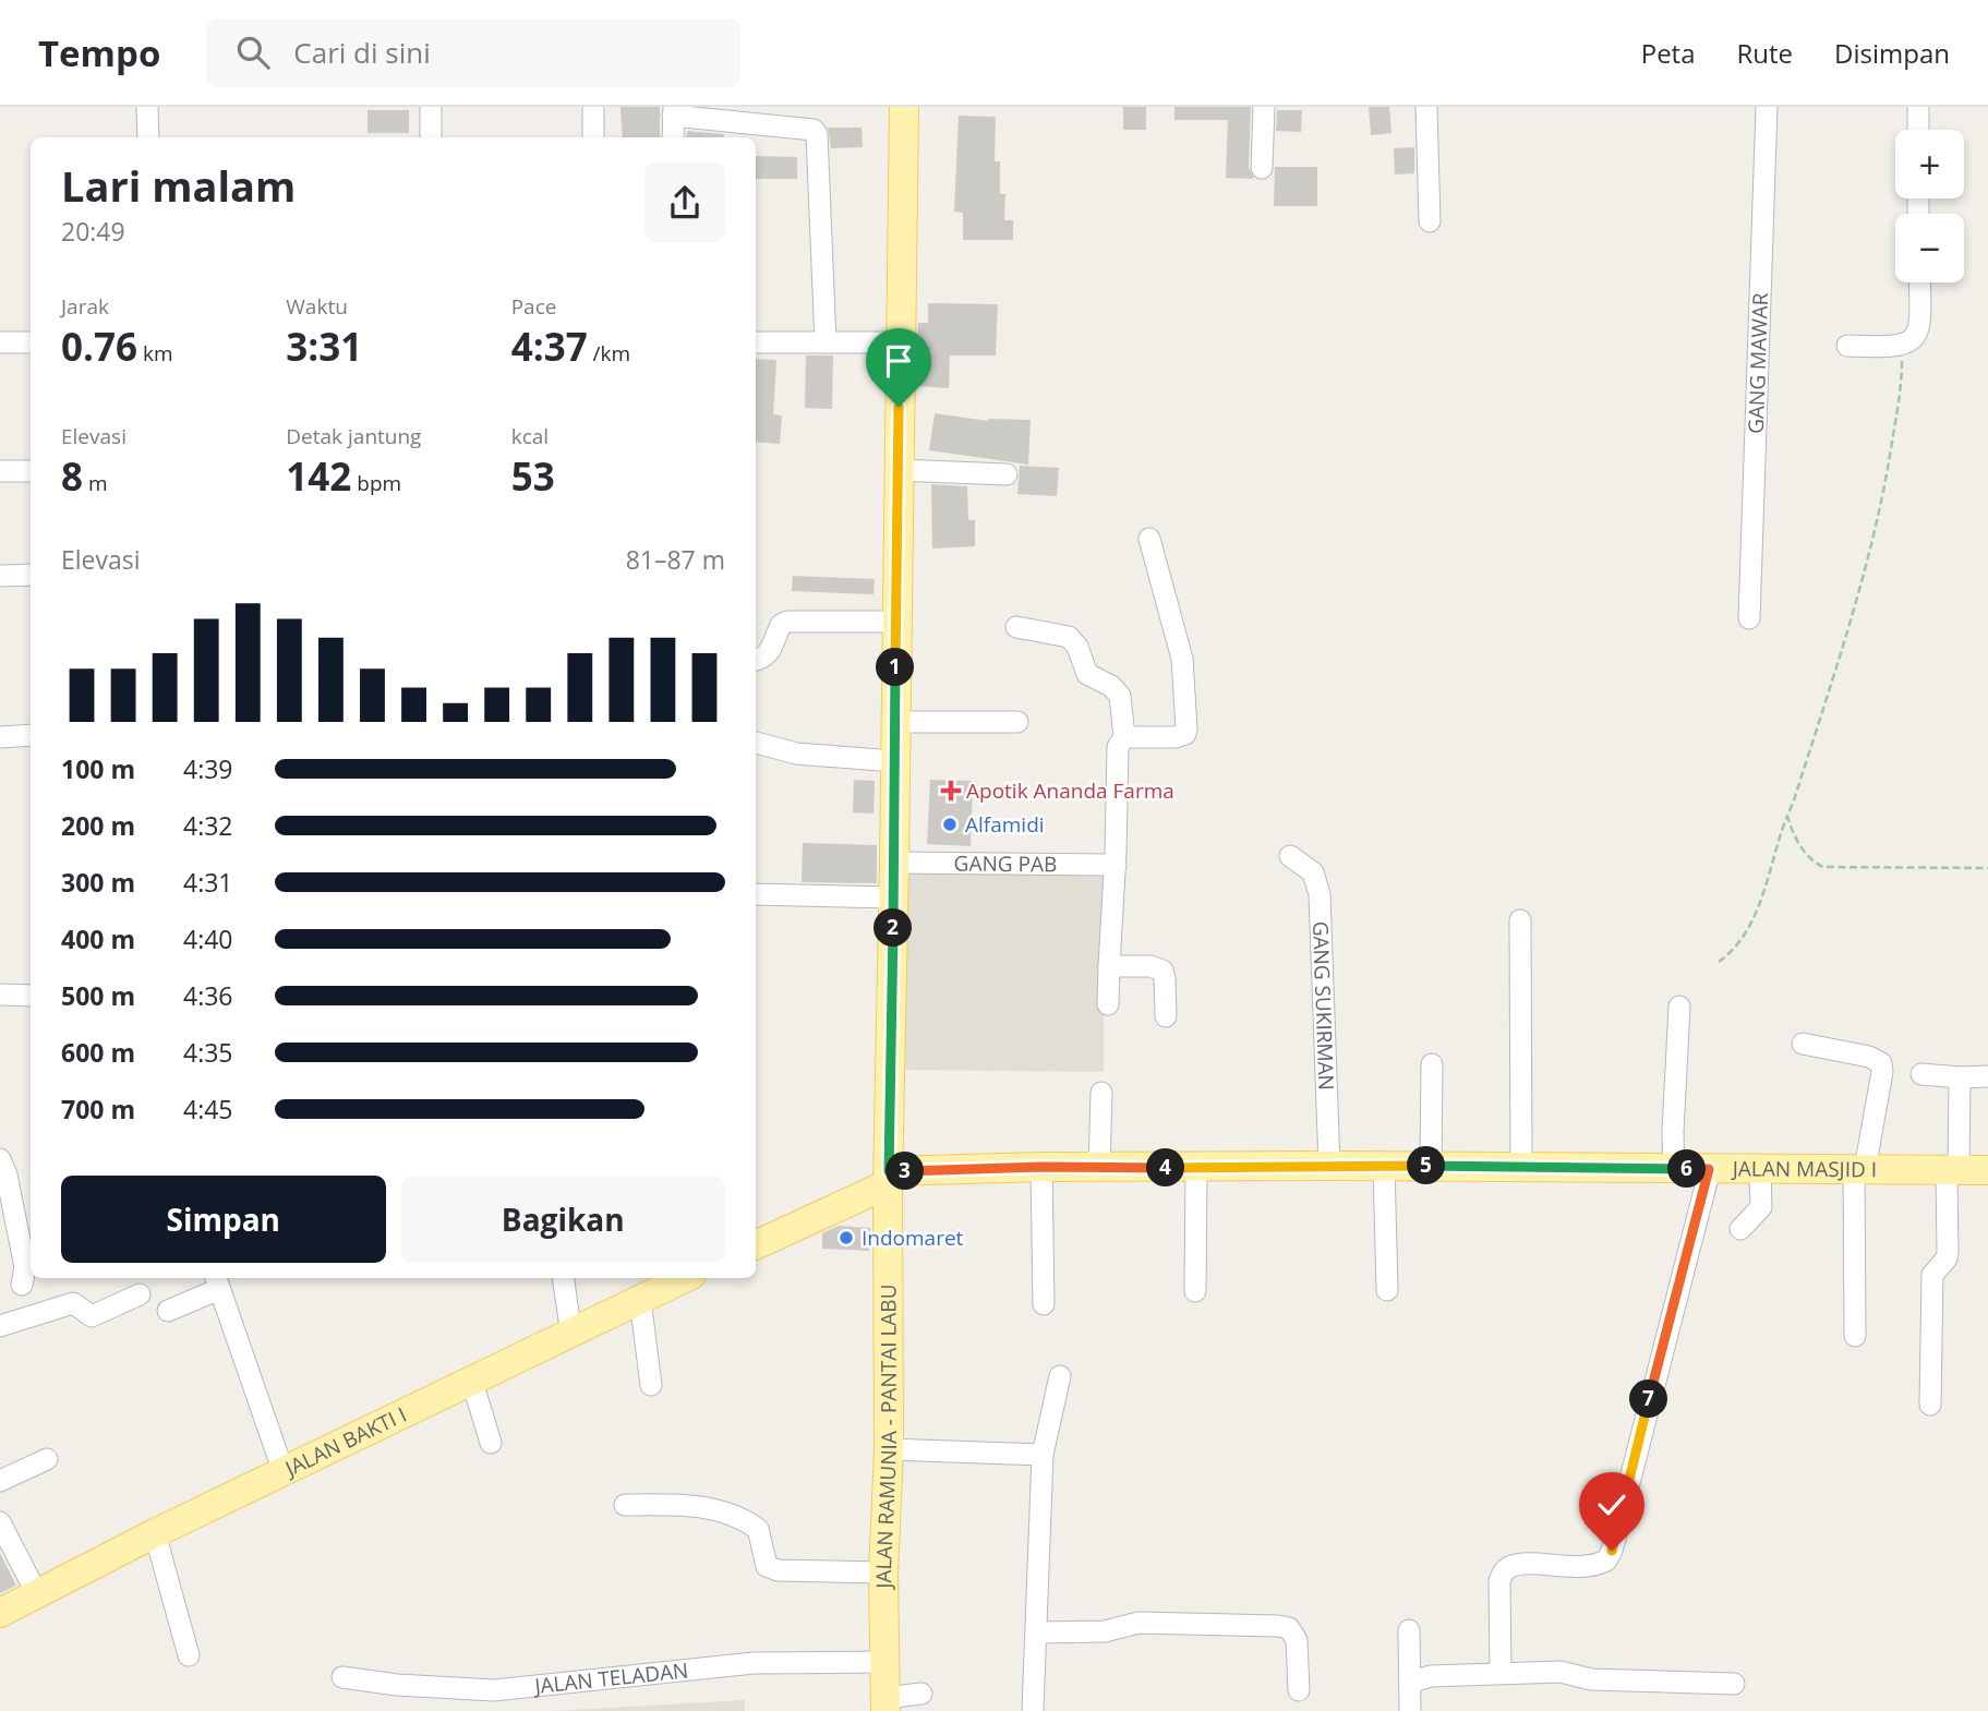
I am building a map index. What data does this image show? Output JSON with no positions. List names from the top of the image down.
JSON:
{
  "streets": {
    "main road": ["JALAN MASJID I", "JALAN RAMUNIA - PANTAI LABU", "JALAN BAKTI I"],
    "street": [
      "GANG MAWAR",
      "GANG PAB",
      "GANG SUKIRMAN",
      "JALAN TELADAN"
    ]
  },
  "crossings": [
    ["GANG PAB", "JALAN RAMUNIA - PANTAI LABU"],
    ["GANG SUKIRMAN", "JALAN MASJID I"],
    ["JALAN MASJID I", "JALAN RAMUNIA - PANTAI LABU"],
    ["JALAN RAMUNIA - PANTAI LABU", "JALAN TELADAN"]
  ],
  "places": {
    "health": ["Apotik Ananda Farma"],
    "other": ["Alfamidi", "Indomaret"]
  },
  "page": {
    "header": "Tempo",
    "search": "Cari di sini",
    "nav": ["Peta", "Rute", "Disimpan"],
    "map_buttons": ["+", "−"],
    "heading": ["Lari malam", "20:49"],
    "stats": [
      ["Jarak", "0.76 km"],
      ["Waktu", "3:31"],
      ["Pace", "4:37 /km"],
      ["Elevasi", "8 m"],
      ["Detak jantung", "142 bpm"],
      ["kcal", "53"]
    ],
    "chart": ["Elevasi", "81–87 m"],
    "pins": [
      "1",
      "2",
      "5",
      "4",
      "6",
      "3",
      "7"
    ],
    "list": [
      {
        "name": "100 m",
        "note": "4:39"
      },
      {
        "name": "200 m",
        "note": "4:32"
      },
      {
        "name": "300 m",
        "note": "4:31"
      },
      {
        "name": "400 m",
        "note": "4:40"
      },
      {
        "name": "500 m",
        "note": "4:36"
      },
      {
        "name": "600 m",
        "note": "4:35"
      },
      {
        "name": "700 m",
        "note": "4:45"
      }
    ],
    "buttons": ["Simpan", "Bagikan"]
  }
}
